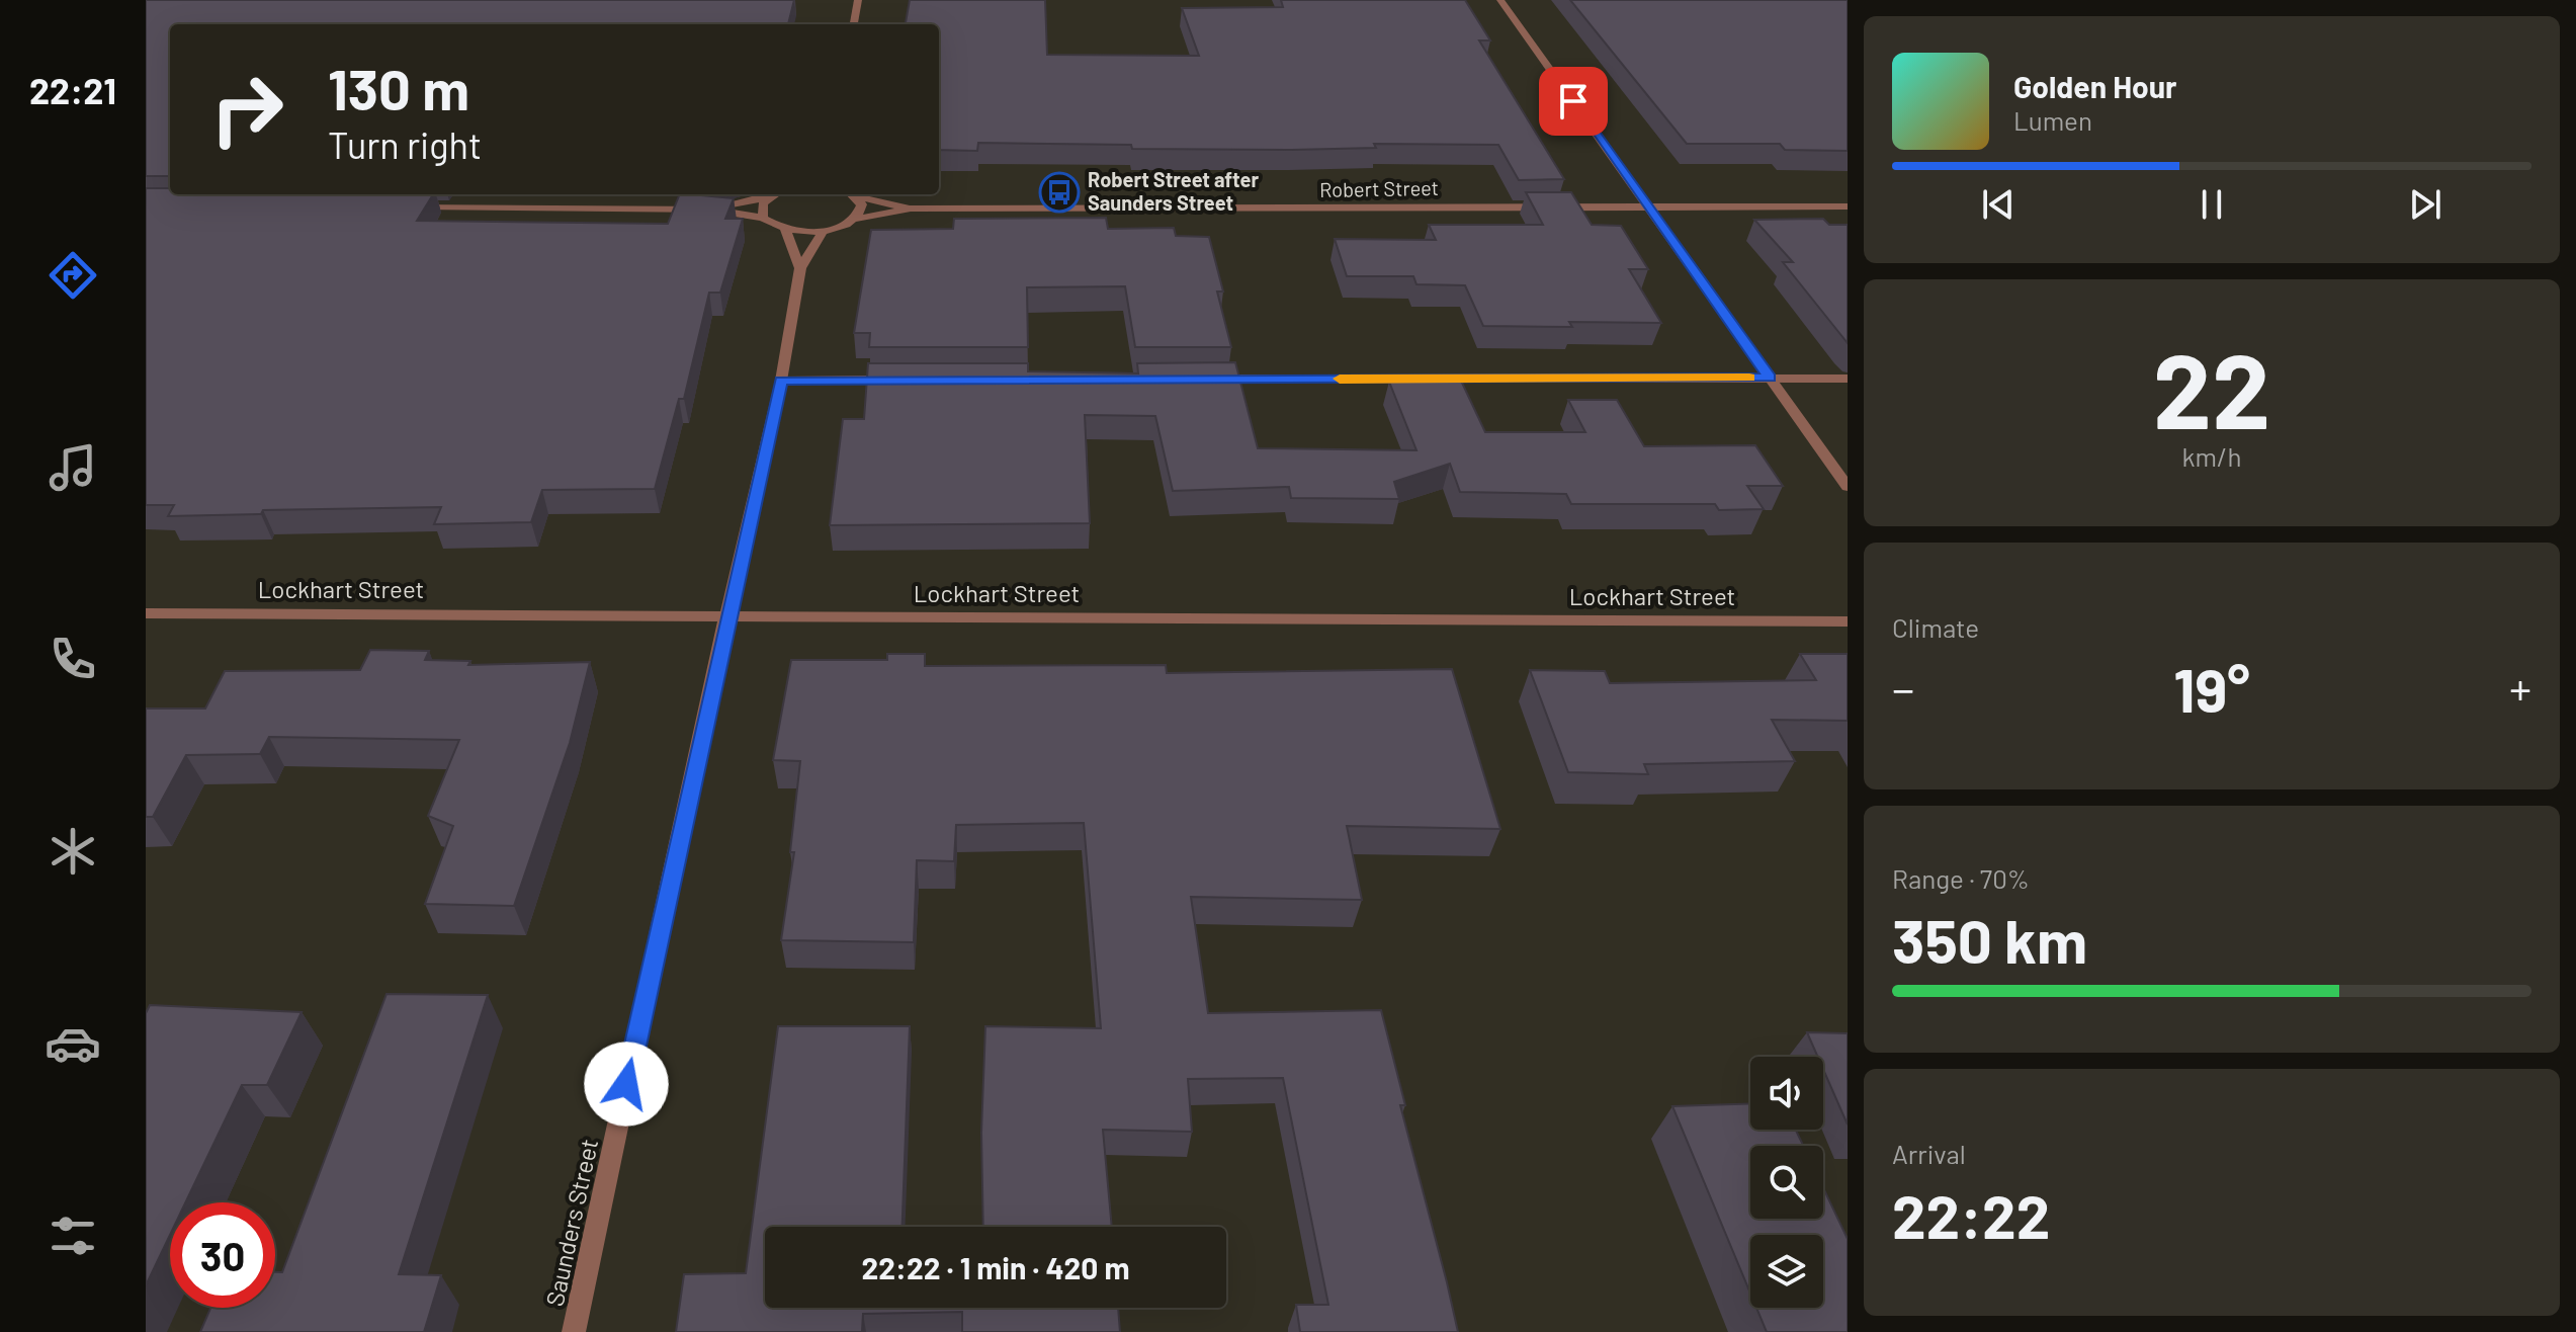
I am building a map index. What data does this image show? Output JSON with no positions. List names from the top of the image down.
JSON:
{
  "streets": {
    "street": ["Robert Street", "Lockhart Street", "Saunders Street"]
  },
  "crossings": [
    ["Lockhart Street", "Saunders Street"]
  ],
  "places": {
    "bus stop": ["Robert Street after Saunders Street"]
  },
  "page": {
    "tabs": "22:21",
    "turn": ["130 m", "Turn right"],
    "song": ["Golden Hour", "Lumen"],
    "tile": [
      ["22", "km/h"],
      "Climate",
      ["Range · 70%", "350 km"],
      ["Arrival", "22:22"]
    ],
    "heat": ["−", "19°", "+"],
    "limit": "30",
    "trip": "22:22 · 1 min · 420 m"
  }
}
